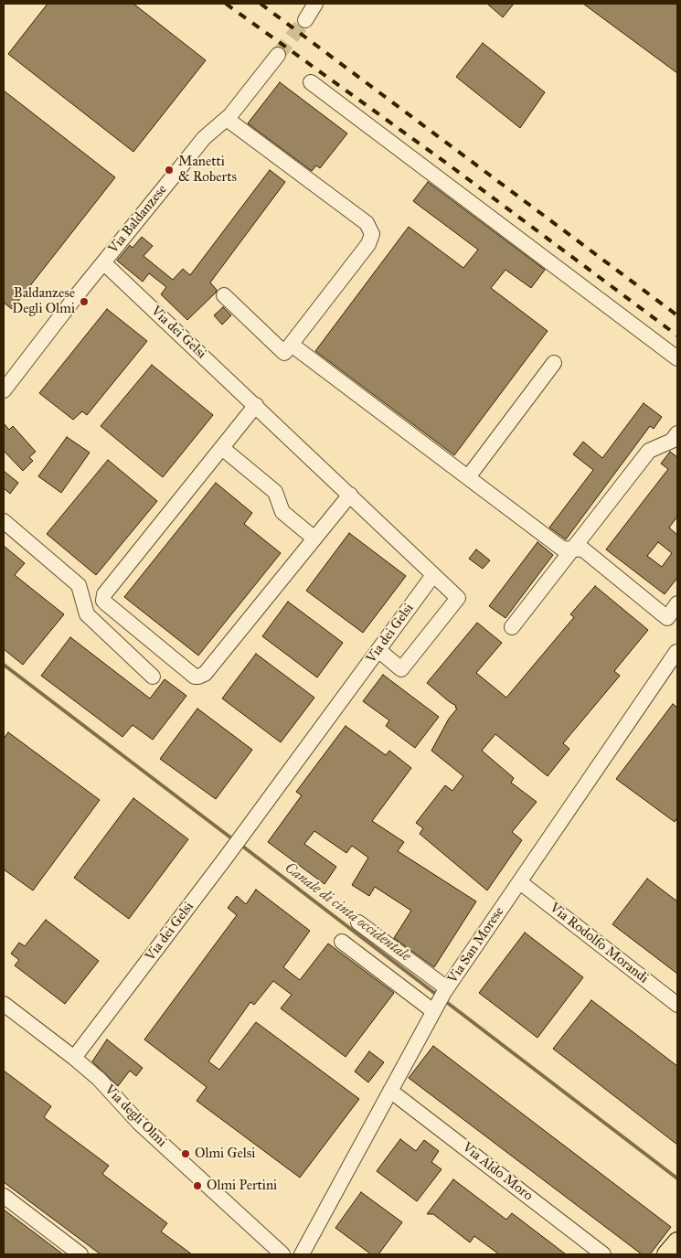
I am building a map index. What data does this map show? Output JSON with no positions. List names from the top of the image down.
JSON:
{
  "streets": {
    "street": [
      "Via Baldanzese",
      "Via dei Gelsi",
      "Via Rodolfo Morandi",
      "Via San Morese",
      "Via degli Olmi",
      "Via Aldo Moro"
    ]
  },
  "crossings": [
    ["Via Baldanzese", "Via dei Gelsi"],
    ["Via dei Gelsi", "Via degli Olmi"],
    ["Via Rodolfo Morandi", "Via San Morese"],
    ["Via San Morese", "Via Aldo Moro"]
  ],
  "water": ["Canale di cinta occidentale"],
  "places": [
    "Manetti & Roberts",
    "Baldanzese Degli Olmi",
    "Olmi Gelsi",
    "Olmi Pertini"
  ]
}
